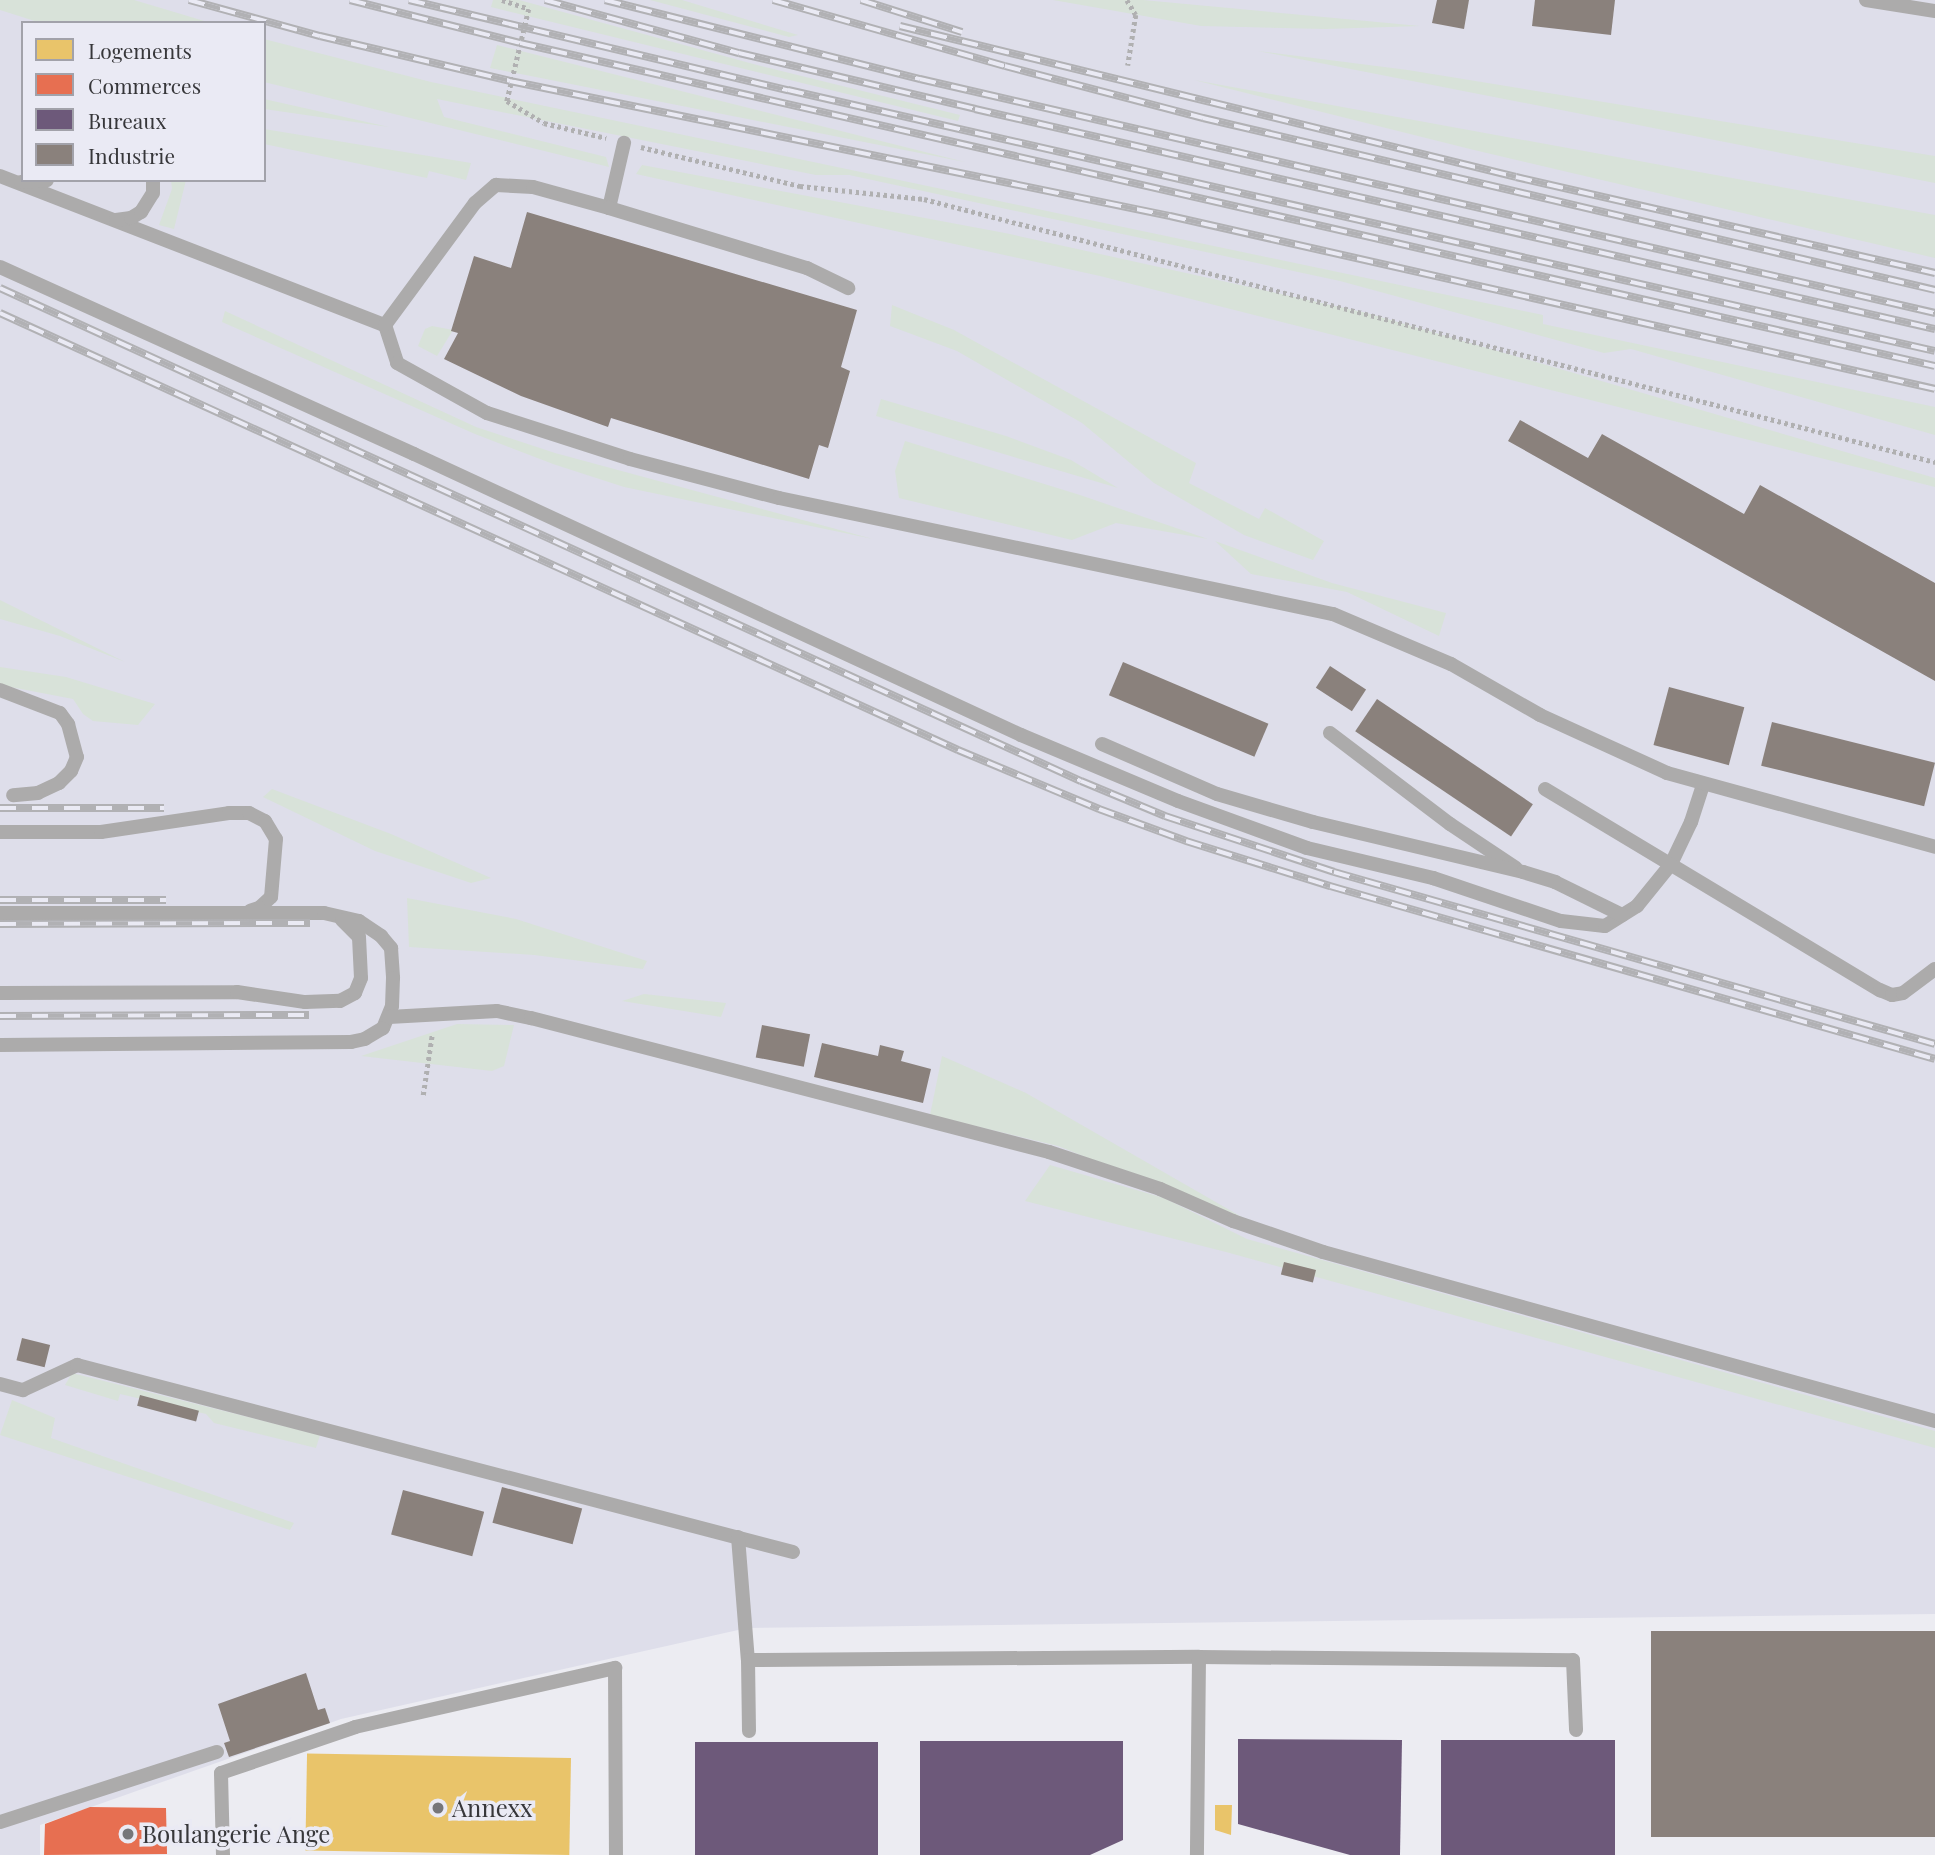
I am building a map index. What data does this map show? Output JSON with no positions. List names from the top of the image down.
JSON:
{
  "places": ["Annexx", "Boulangerie Ange"],
  "legend": [
    "Logements",
    "Commerces",
    "Bureaux",
    "Industrie"
  ]
}
